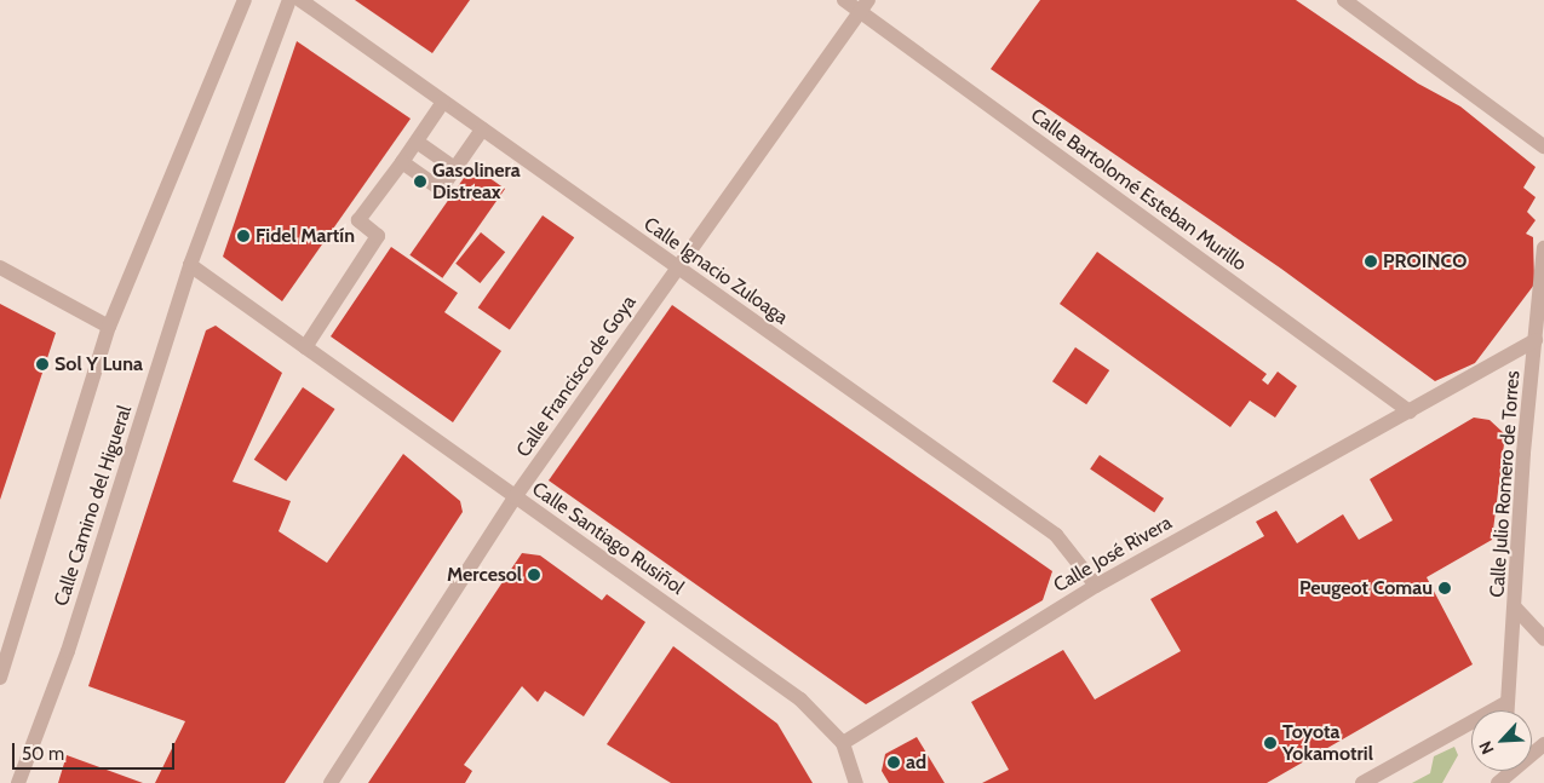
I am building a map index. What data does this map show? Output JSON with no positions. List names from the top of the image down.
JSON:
{
  "streets": {
    "street": [
      "Calle Bartolomé Esteban Murillo",
      "Calle Ignacio Zuloaga",
      "Calle Francisco de Goya",
      "Calle Julio Romero de Torres",
      "Calle Camino del Higueral",
      "Calle Santiago Rusiñol",
      "Calle José Rivera"
    ]
  },
  "crossings": [
    ["Calle Bartolomé Esteban Murillo", "Calle Francisco de Goya"],
    ["Calle Bartolomé Esteban Murillo", "Calle José Rivera"],
    ["Calle Ignacio Zuloaga", "Calle Francisco de Goya"],
    ["Calle Ignacio Zuloaga", "Calle José Rivera"],
    ["Calle Francisco de Goya", "Calle Santiago Rusiñol"],
    ["Calle Julio Romero de Torres", "Calle José Rivera"],
    ["Calle Camino del Higueral", "Calle Santiago Rusiñol"],
    ["Calle Santiago Rusiñol", "Calle José Rivera"]
  ],
  "places": [
    "Gasolinera Distreax",
    "Fidel Martín",
    "PROINCO",
    "Sol Y Luna",
    "Mercesol",
    "Peugeot Comau",
    "Toyota Yokamotril",
    "ad"
  ],
  "scale_bar": "50 m",
  "north": "bottom left"
}
